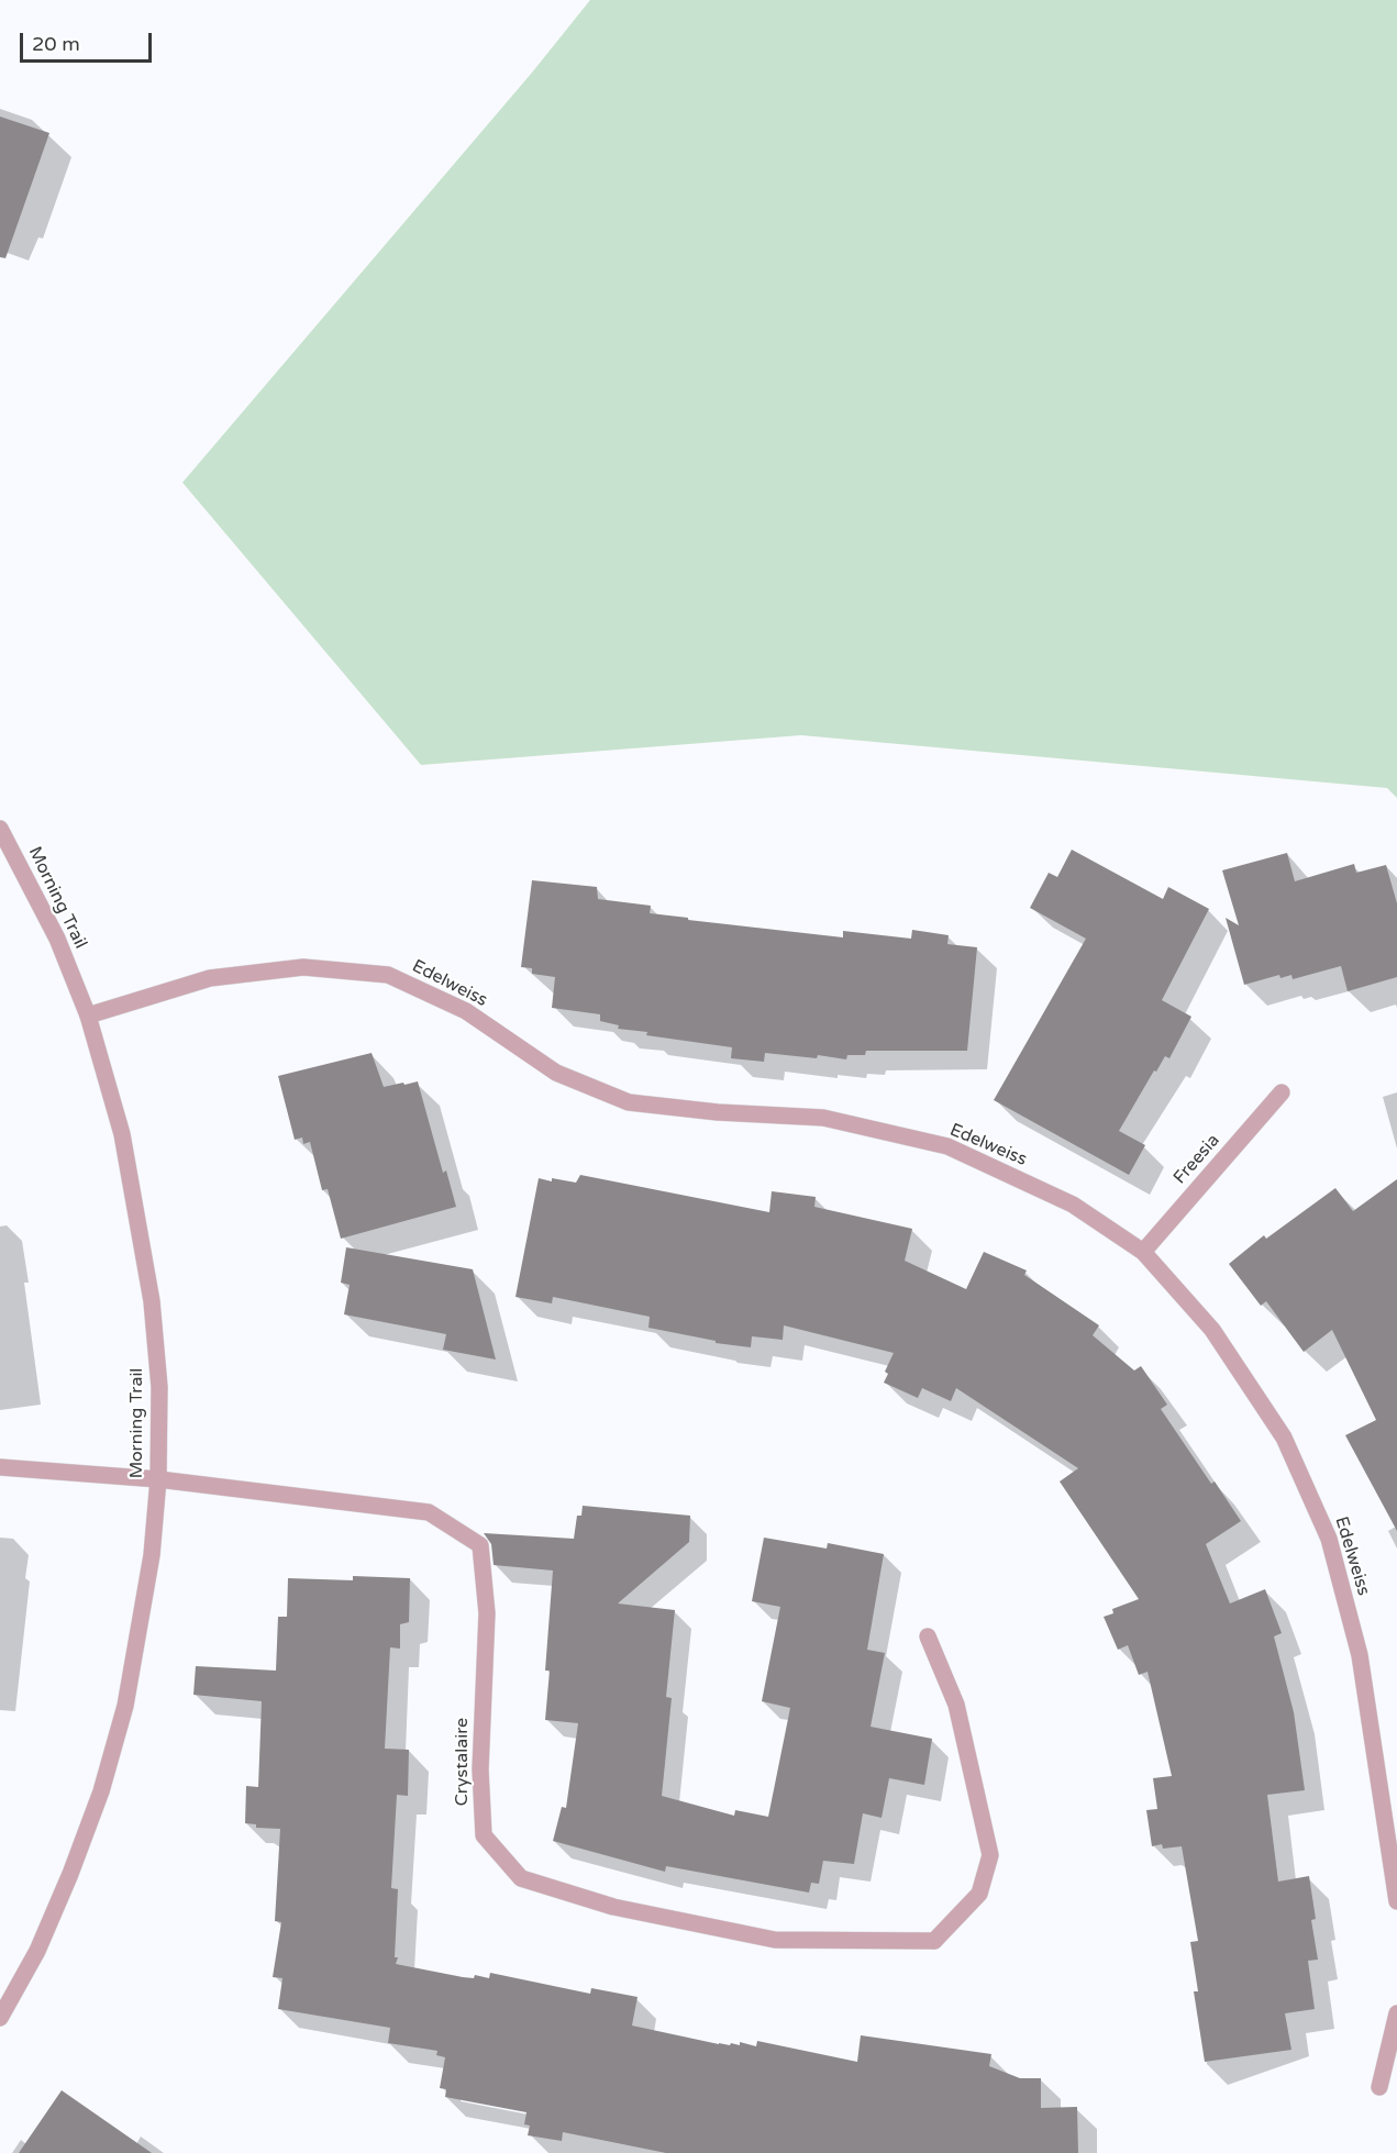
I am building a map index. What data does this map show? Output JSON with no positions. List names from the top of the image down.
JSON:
{
  "streets": {
    "street": [
      "Morning Trail",
      "Edelweiss",
      "Freesia",
      "Crystalaire"
    ]
  },
  "crossings": [
    ["Morning Trail", "Edelweiss"],
    ["Morning Trail", "Crystalaire"],
    ["Edelweiss", "Freesia"]
  ],
  "scale_bar": "20 m"
}
